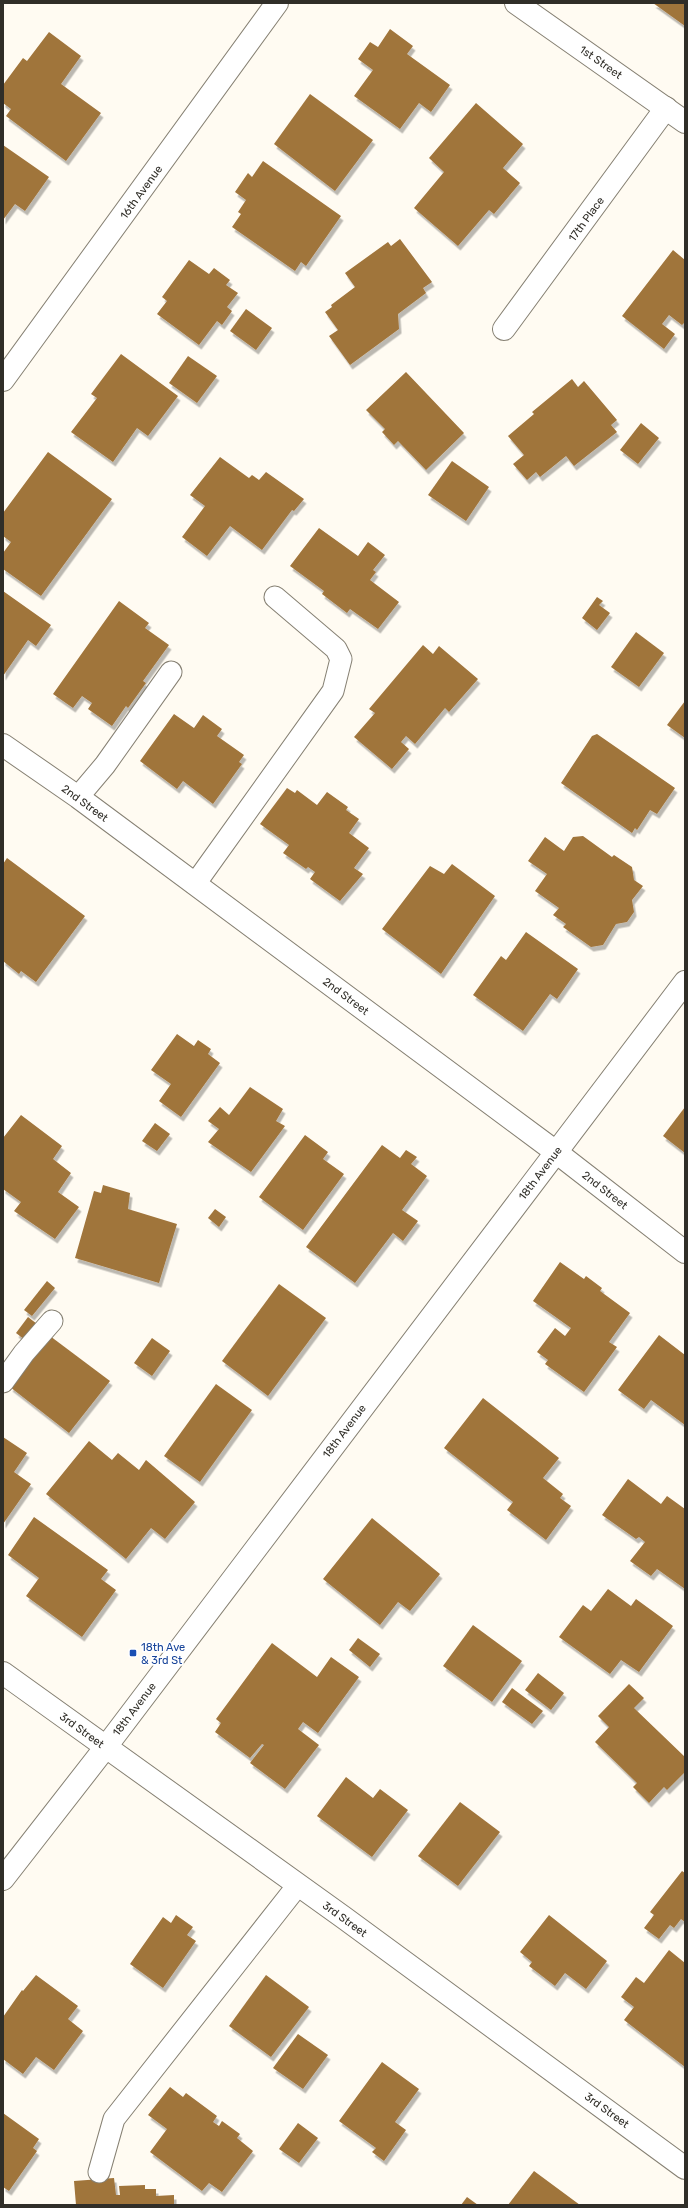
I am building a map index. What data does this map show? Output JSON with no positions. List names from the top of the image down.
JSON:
{
  "streets": {
    "street": [
      "1st Street",
      "16th Avenue",
      "17th Place",
      "2nd Street",
      "18th Avenue",
      "3rd Street"
    ]
  },
  "crossings": [
    ["1st Street", "17th Place"],
    ["2nd Street", "18th Avenue"],
    ["18th Avenue", "3rd Street"]
  ],
  "places": {
    "transit": ["18th Ave & 3rd St"]
  }
}
